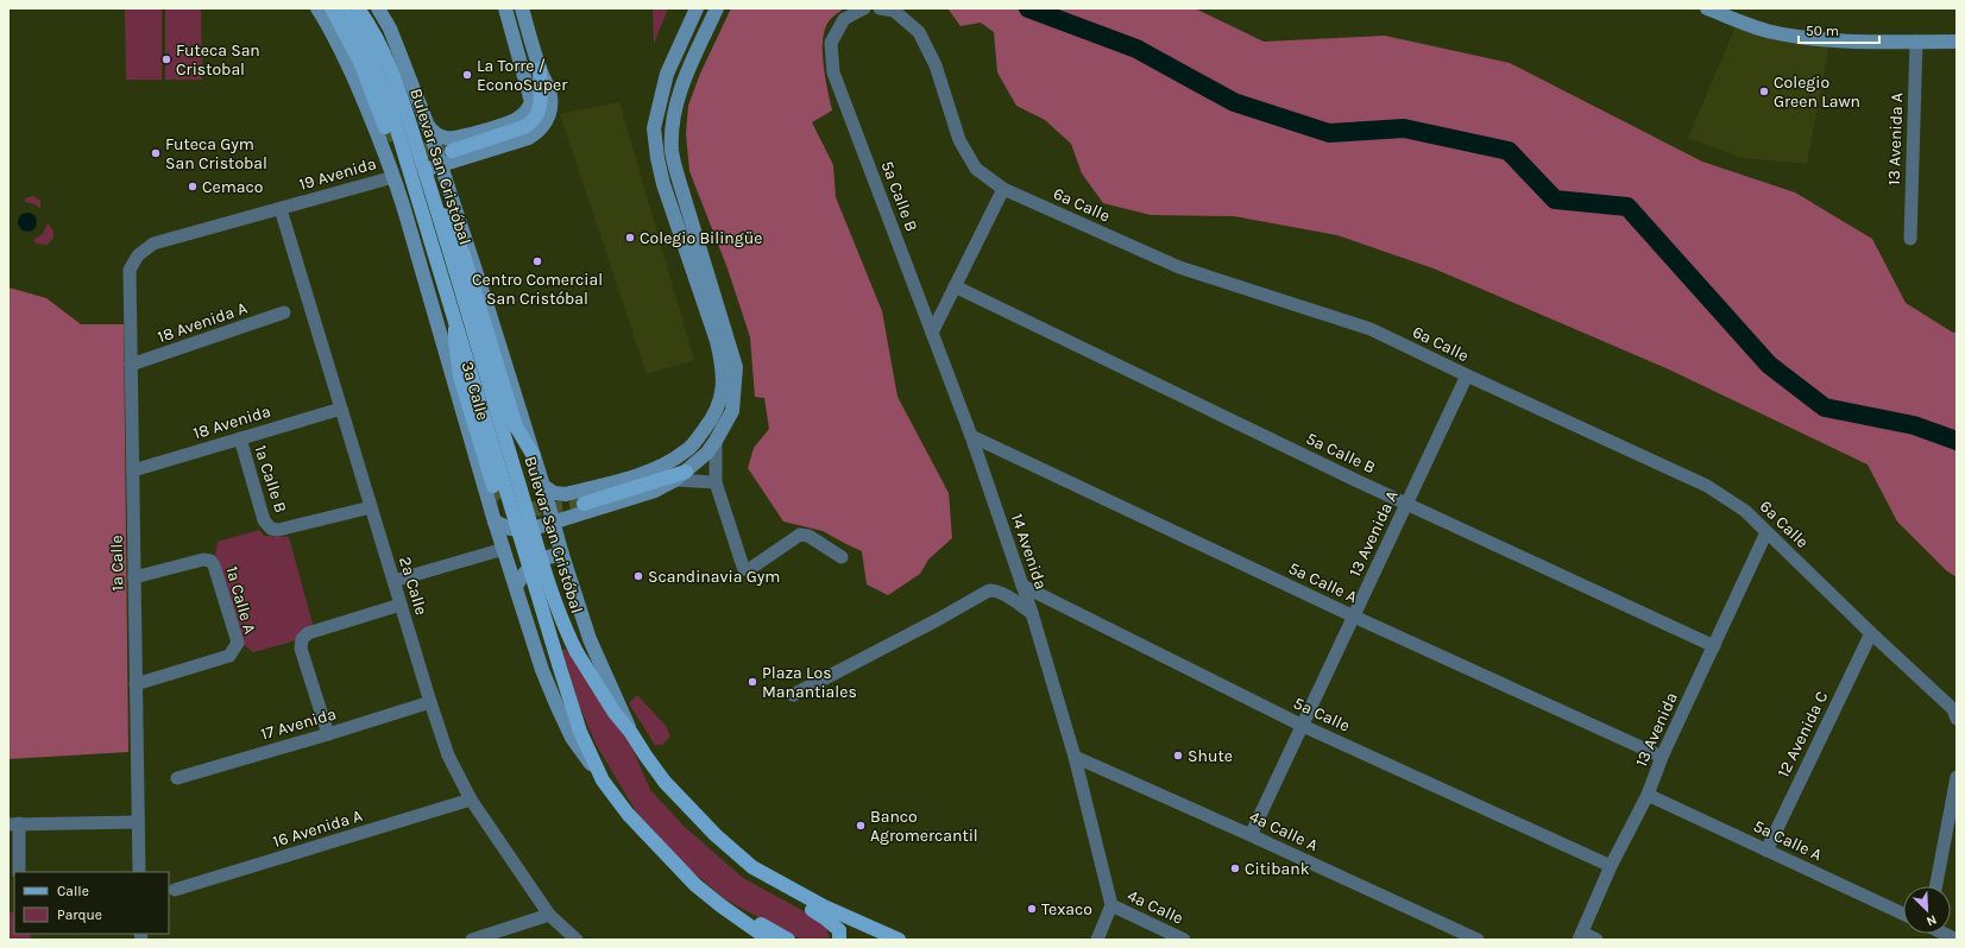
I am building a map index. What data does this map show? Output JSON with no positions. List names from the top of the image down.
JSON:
{
  "streets": {
    "main road": ["Bulevar San Cristóbal"],
    "street": [
      "13 Avenida A",
      "19 Avenida",
      "5a Calle B",
      "6a Calle",
      "18 Avenida A",
      "3a Calle",
      "18 Avenida",
      "1a Calle B",
      "14 Avenida",
      "1a Calle",
      "5a Calle A",
      "2a Calle",
      "1a Calle A",
      "5a Calle",
      "17 Avenida",
      "13 Avenida",
      "12 Avenida C",
      "16 Avenida A",
      "4a Calle A",
      "4a Calle"
    ]
  },
  "crossings": [
    ["13 Avenida A", "5a Calle B"],
    ["13 Avenida A", "6a Calle"],
    ["13 Avenida A", "5a Calle A"],
    ["13 Avenida A", "5a Calle"],
    ["13 Avenida A", "4a Calle A"],
    ["Bulevar San Cristóbal", "3a Calle"],
    ["19 Avenida", "3a Calle"],
    ["19 Avenida", "1a Calle"],
    ["19 Avenida", "2a Calle"],
    ["5a Calle B", "14 Avenida"],
    ["5a Calle B", "13 Avenida"],
    ["6a Calle", "13 Avenida"],
    ["6a Calle", "12 Avenida C"],
    ["18 Avenida A", "1a Calle"],
    ["18 Avenida", "1a Calle B"],
    ["18 Avenida", "1a Calle"],
    ["18 Avenida", "2a Calle"],
    ["1a Calle B", "2a Calle"],
    ["14 Avenida", "5a Calle A"],
    ["14 Avenida", "5a Calle"],
    ["14 Avenida", "4a Calle A"],
    ["14 Avenida", "4a Calle"],
    ["1a Calle", "1a Calle A"],
    ["5a Calle A", "13 Avenida"],
    ["5a Calle A", "12 Avenida C"],
    ["2a Calle", "17 Avenida"],
    ["2a Calle", "16 Avenida A"],
    ["5a Calle", "13 Avenida"]
  ],
  "places": [
    "Futeca San Cristobal",
    "La Torre / EconoSuper",
    "Colegio Green Lawn",
    "Futeca Gym San Cristobal",
    "Cemaco",
    "Colegio Bilingüe",
    "Centro Comercial San Cristóbal",
    "Scandinavia Gym",
    "Plaza Los Manantiales",
    "Shute",
    "Banco Agromercantil",
    "Citibank",
    "Texaco"
  ],
  "legend": ["Calle", "Parque"],
  "scale_bar": "50 m",
  "north": "bottom right"
}
